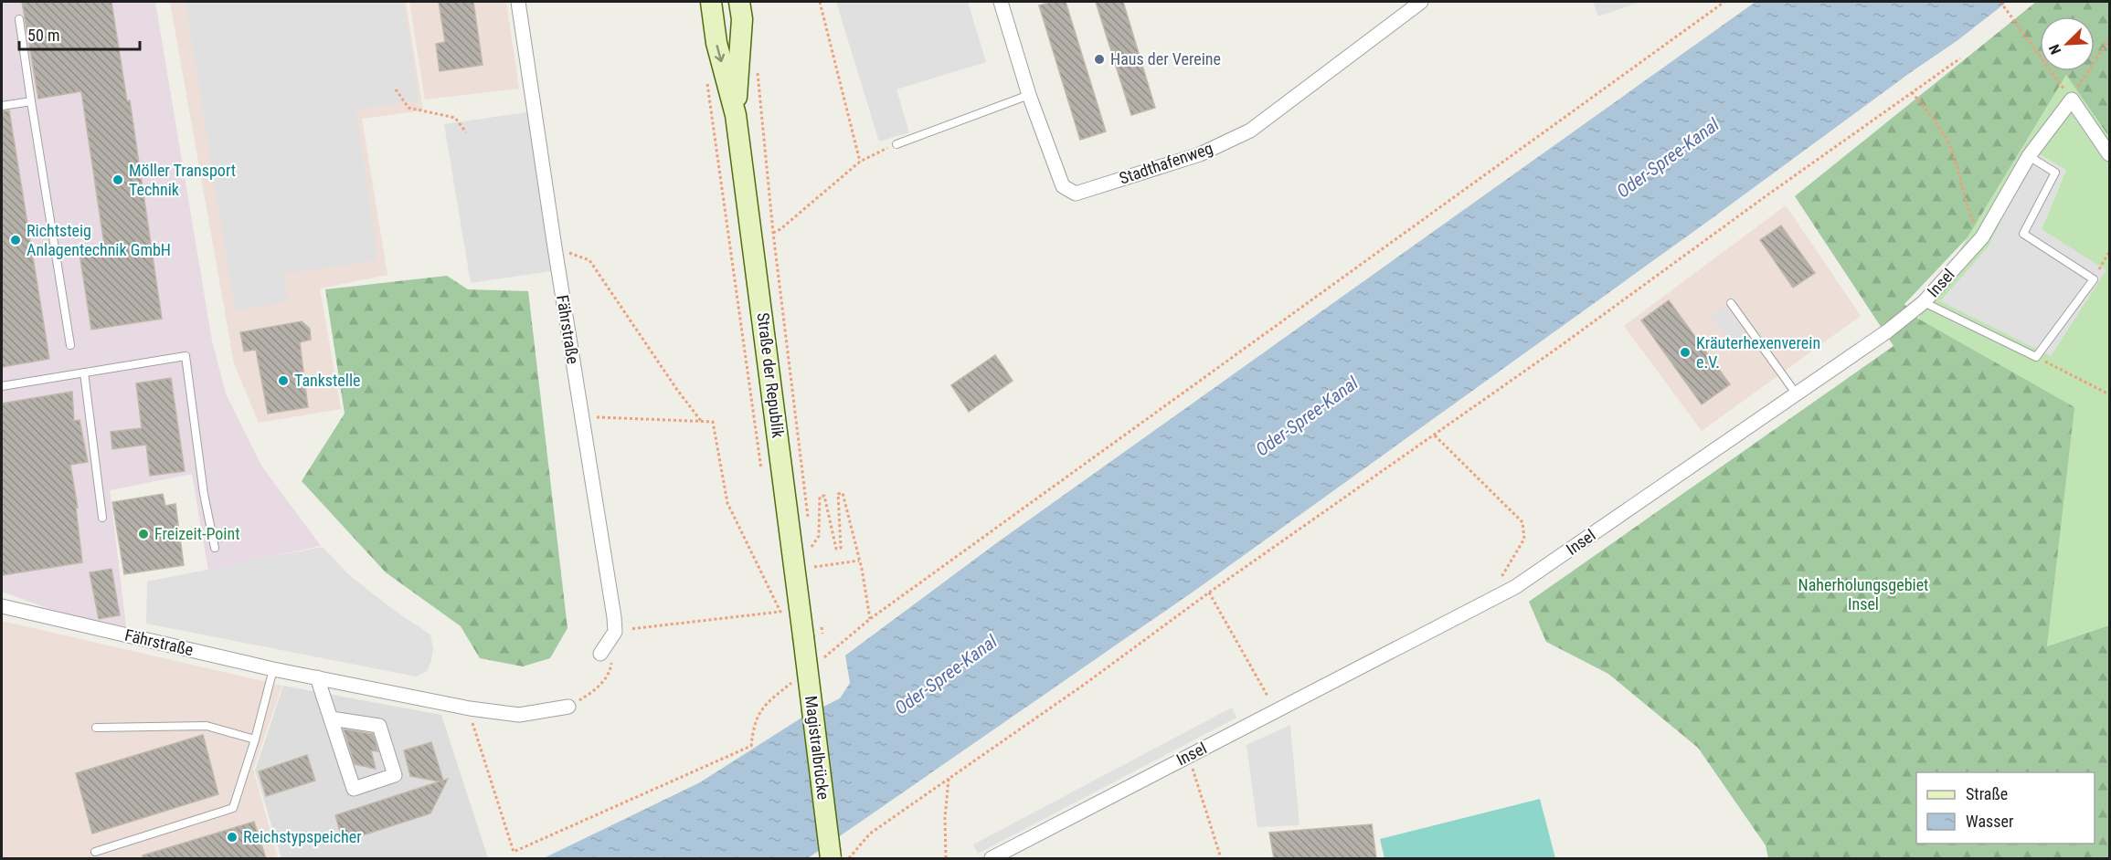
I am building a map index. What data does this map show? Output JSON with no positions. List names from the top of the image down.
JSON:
{
  "streets": {
    "main road": ["Straße der Republik", "Magistralbrücke"],
    "street": ["Stadthafenweg", "Insel", "Fährstraße"]
  },
  "crossings": [
    ["Straße der Republik", "Magistralbrücke"]
  ],
  "water": ["Oder-Spree-Kanal"],
  "parks": ["Naherholungsgebiet Insel"],
  "places": [
    "Haus der Vereine",
    "Möller Transport Technik",
    "Richtsteig Anlagentechnik GmbH",
    "Kräuterhexenverein e.V.",
    "Tankstelle",
    "Freizeit-Point",
    "Reichstypspeicher"
  ],
  "legend": ["Straße", "Wasser"],
  "scale_bar": "50 m",
  "north": "bottom left"
}
